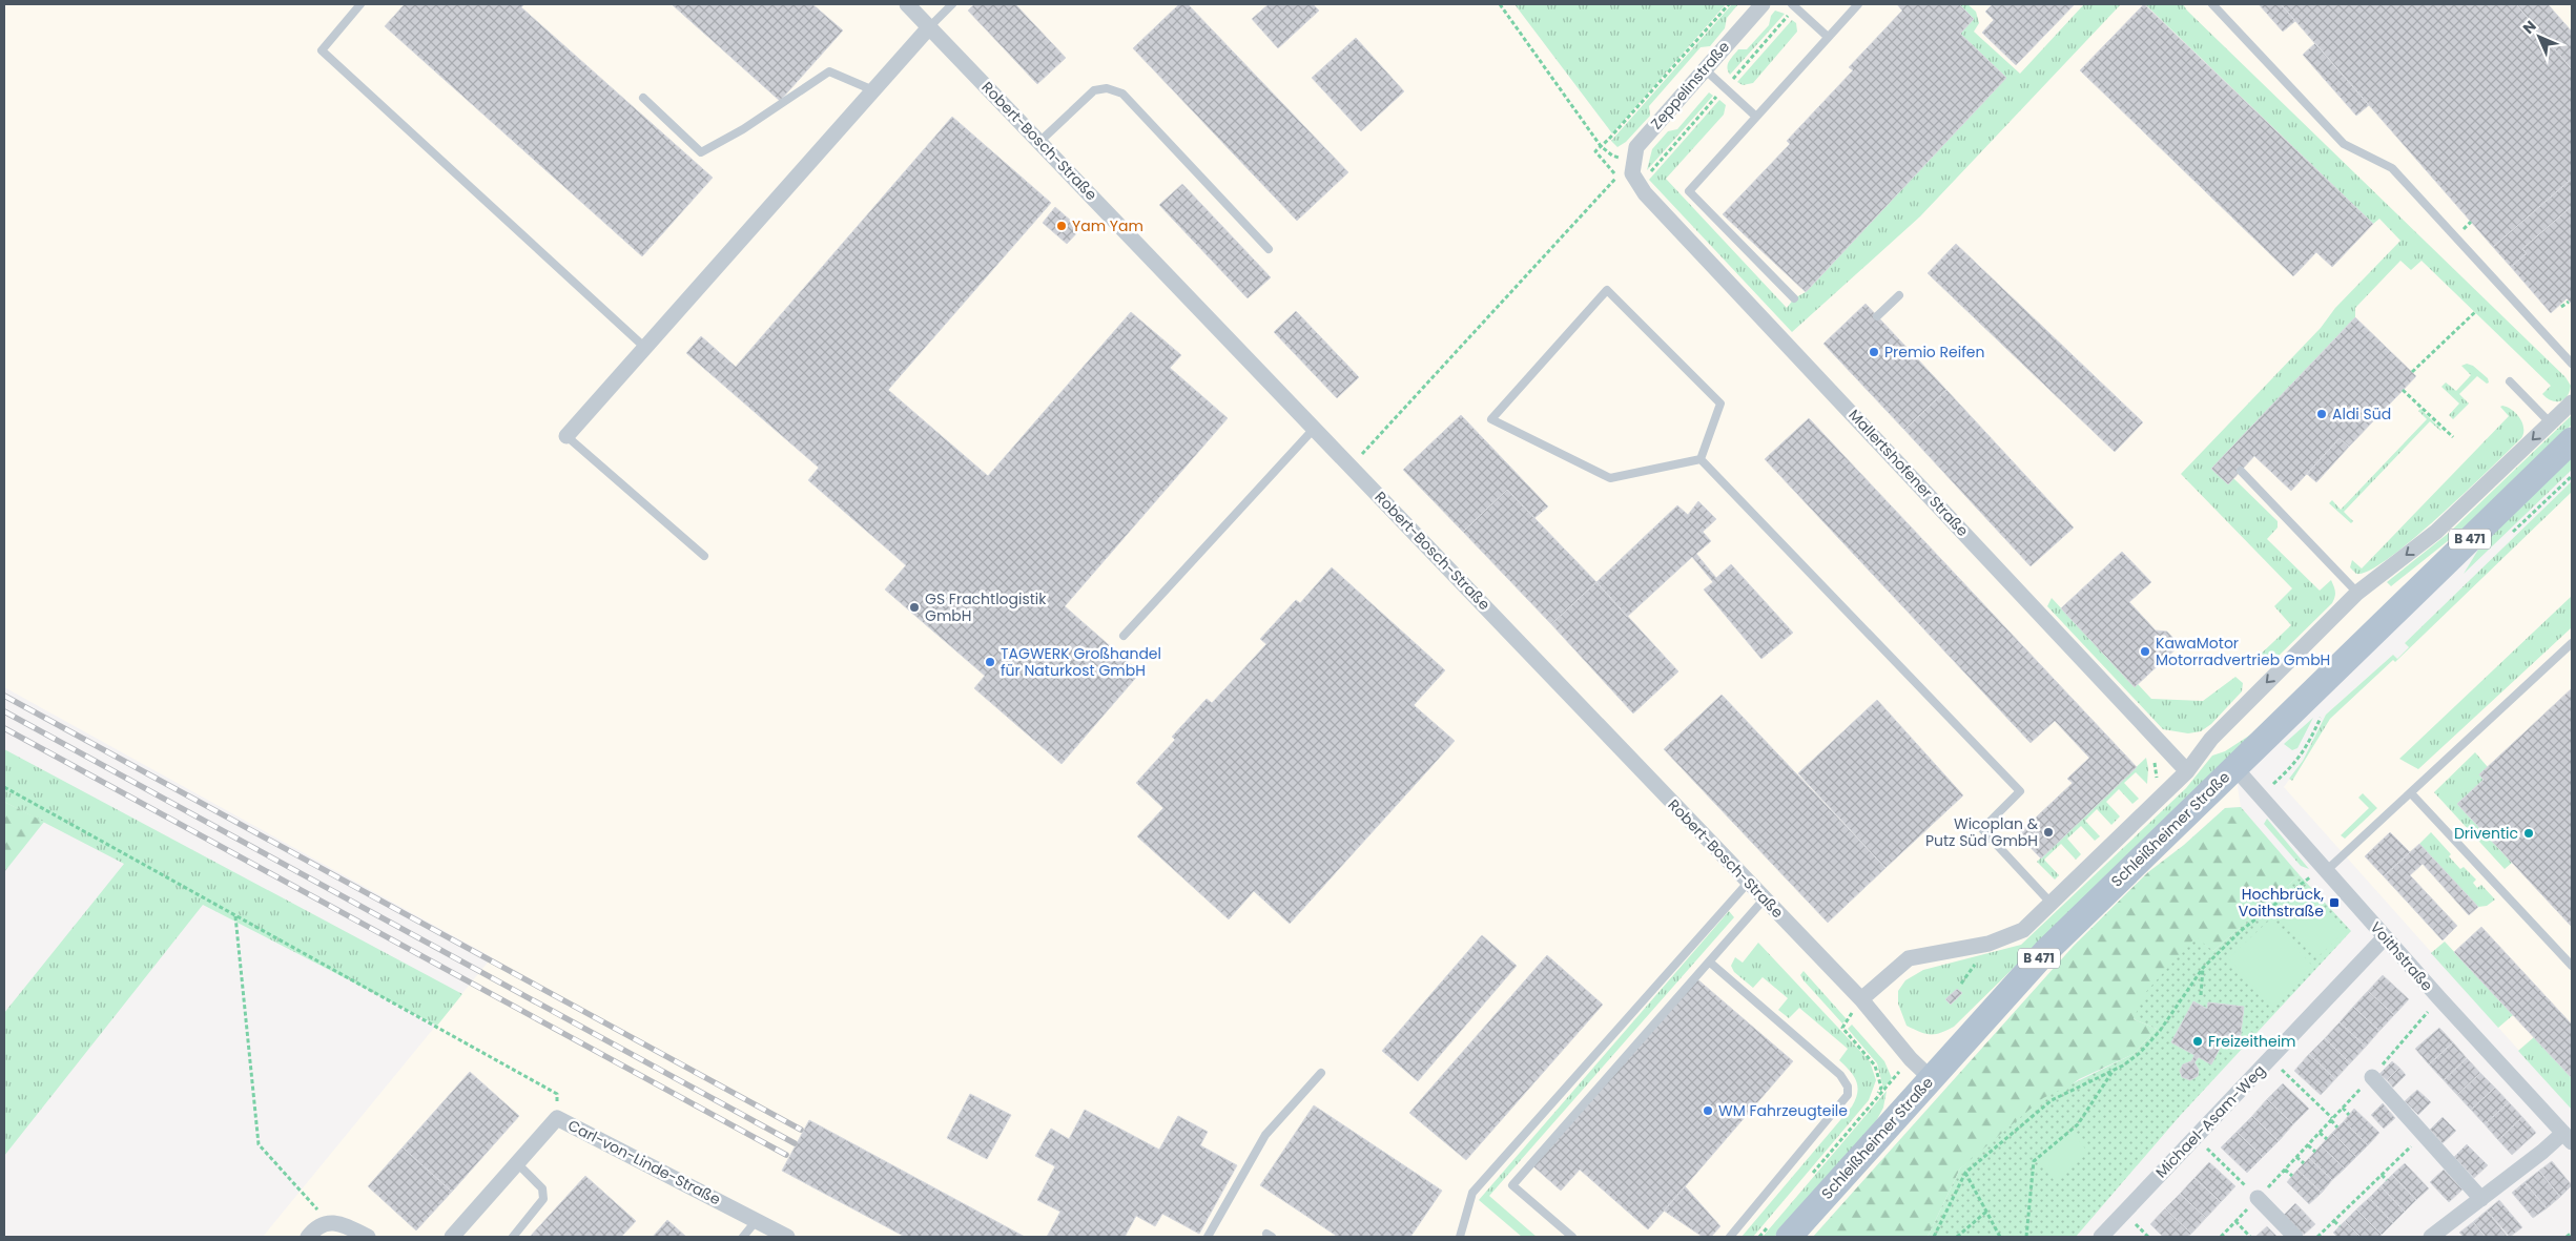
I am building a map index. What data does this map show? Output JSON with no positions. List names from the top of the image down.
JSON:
{
  "streets": {
    "main road": ["B 471", "Schleißheimer Straße"],
    "street": [
      "Zeppelinstraße",
      "Robert-Bosch-Straße",
      "Mallertshofener Straße",
      "Voithstraße",
      "Michael-Asam-Weg",
      "Carl-von-Linde-Straße"
    ]
  },
  "crossings": [
    ["Zeppelinstraße", "Mallertshofener Straße"],
    ["Robert-Bosch-Straße", "Schleißheimer Straße"],
    ["Mallertshofener Straße", "Schleißheimer Straße"],
    ["Schleißheimer Straße", "Voithstraße"],
    ["Voithstraße", "Michael-Asam-Weg"]
  ],
  "places": {
    "other": [
      "Yam Yam",
      "Premio Reifen",
      "Aldi Süd",
      "GS Frachtlogistik GmbH",
      "KawaMotor Motorradvertrieb GmbH",
      "TAGWERK Großhandel für Naturkost GmbH",
      "Wicoplan & Putz Süd GmbH",
      "Driventic",
      "Freizeitheim",
      "WM Fahrzeugteile"
    ],
    "transit": ["Hochbrück, Voithstraße"]
  },
  "north": "top left"
}
